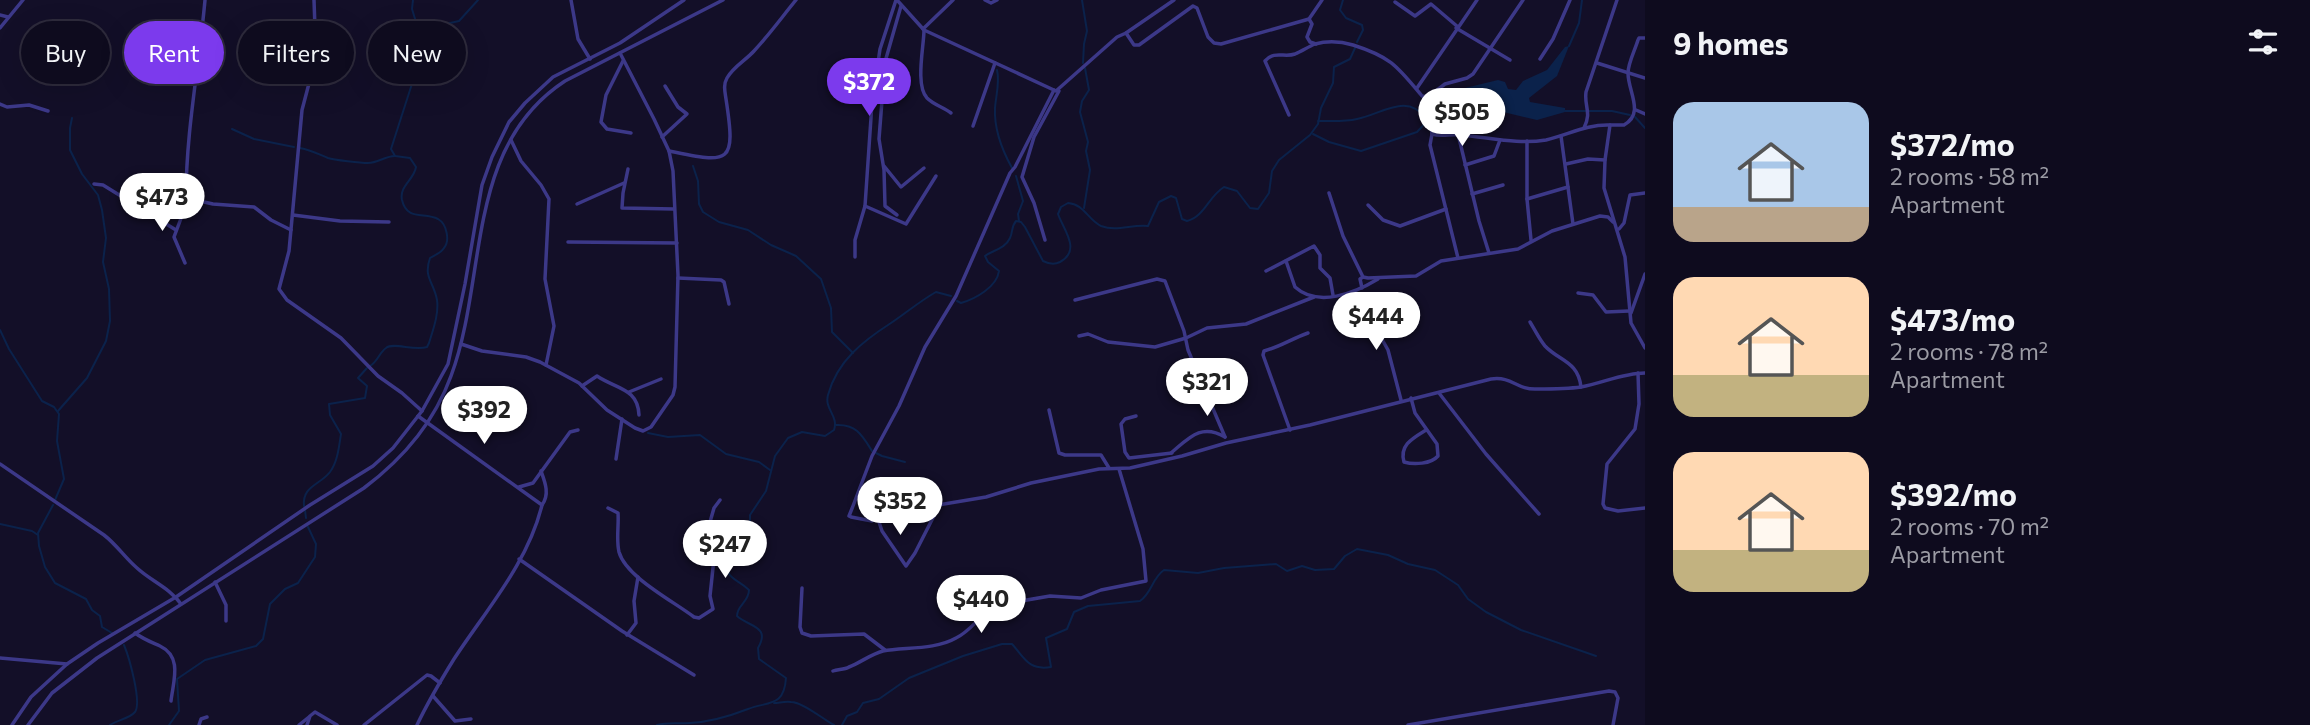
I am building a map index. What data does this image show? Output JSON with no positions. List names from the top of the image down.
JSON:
{
  "page": {
    "heading": "9 homes",
    "chip": [
      "Buy",
      "Rent",
      "Filters",
      "New"
    ],
    "price": [
      "$372",
      "$505",
      "$473",
      "$444",
      "$321",
      "$392",
      "$352",
      "$247",
      "$440"
    ],
    "list": [
      {
        "name": "$372/mo",
        "note": "2 rooms · 58 m² · Apartment"
      },
      {
        "name": "$473/mo",
        "note": "2 rooms · 78 m² · Apartment"
      },
      {
        "name": "$392/mo",
        "note": "2 rooms · 70 m² · Apartment"
      }
    ]
  }
}
